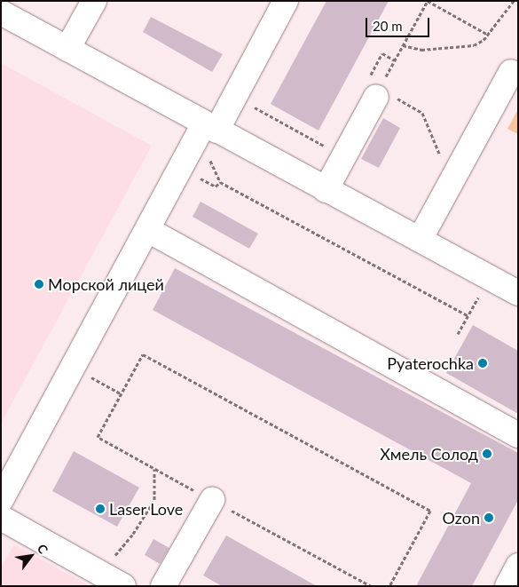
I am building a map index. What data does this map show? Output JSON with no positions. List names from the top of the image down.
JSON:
{
  "places": [
    "Морской лицей",
    "Pyaterochka",
    "Хмель Солод",
    "Laser Love",
    "Ozon"
  ],
  "scale_bar": "20 m",
  "north": "top right"
}
